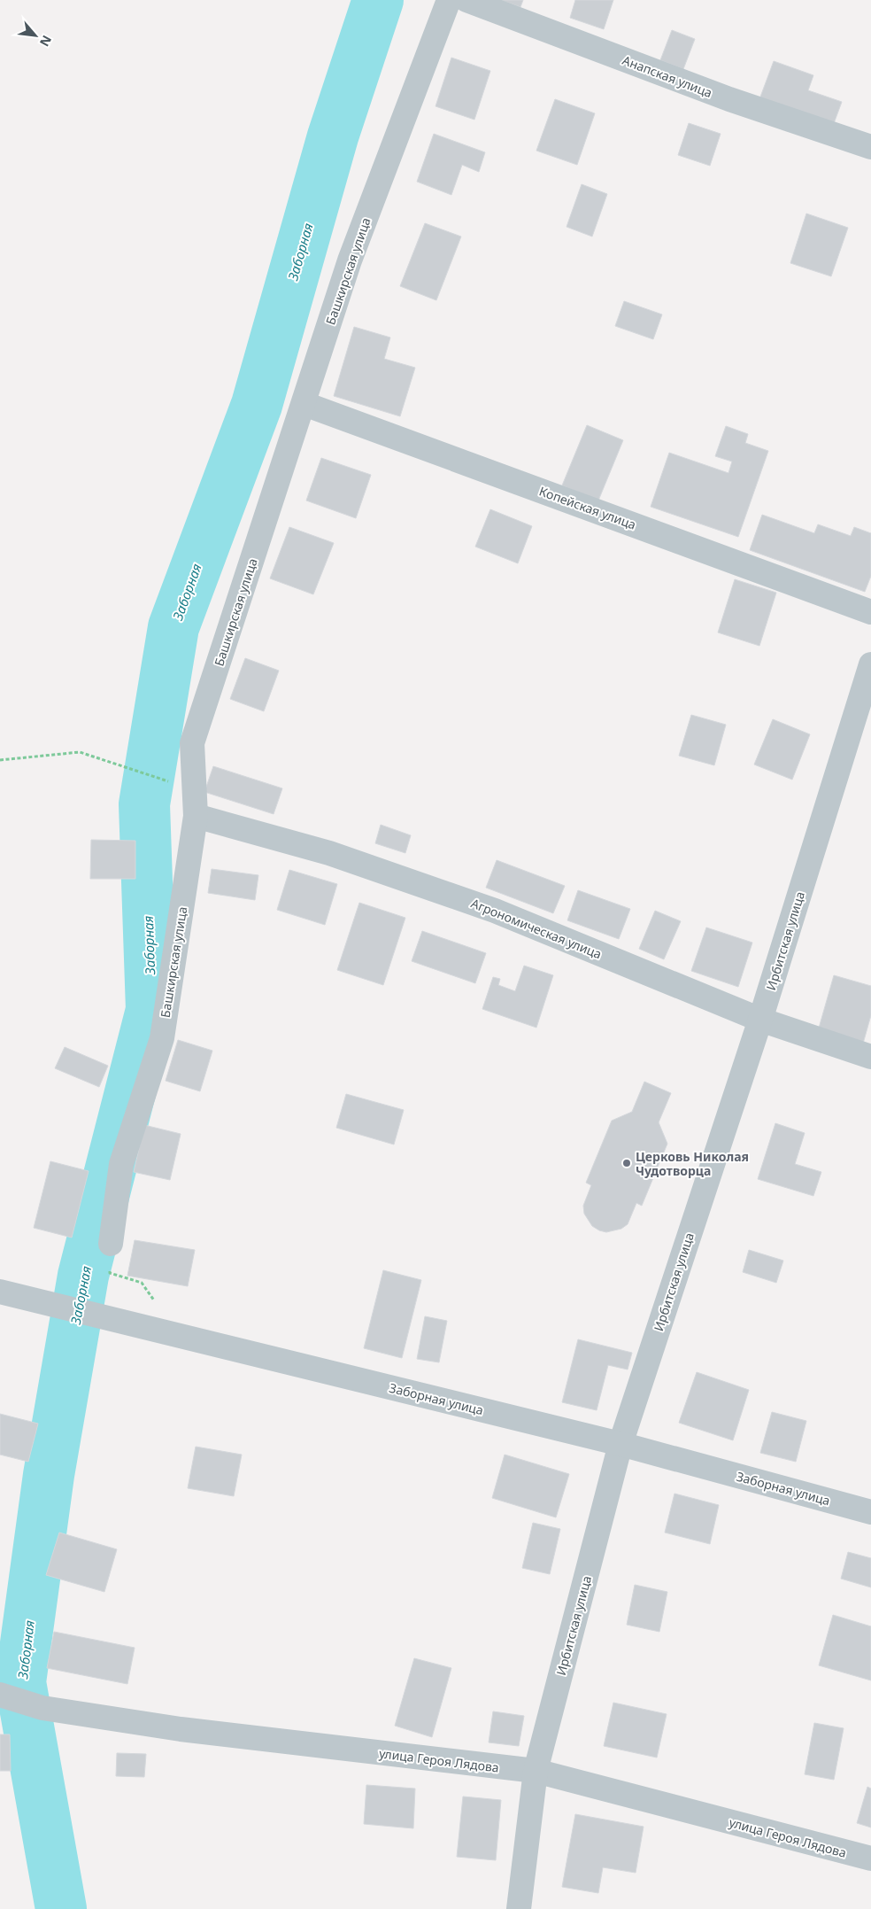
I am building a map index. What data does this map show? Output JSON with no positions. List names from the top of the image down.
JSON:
{
  "streets": {
    "street": [
      "Анапская улица",
      "Башкирская улица",
      "Копейская улица",
      "Агрономическая улица",
      "Ирбитская улица",
      "Заборная улица",
      "улица Героя Лядова"
    ]
  },
  "crossings": [
    ["Башкирская улица", "Копейская улица"],
    ["Башкирская улица", "Агрономическая улица"],
    ["Агрономическая улица", "Ирбитская улица"],
    ["Ирбитская улица", "Заборная улица"],
    ["Ирбитская улица", "улица Героя Лядова"]
  ],
  "water": ["Заборная"],
  "places": ["Церковь Николая Чудотворца"],
  "north": "bottom right"
}
